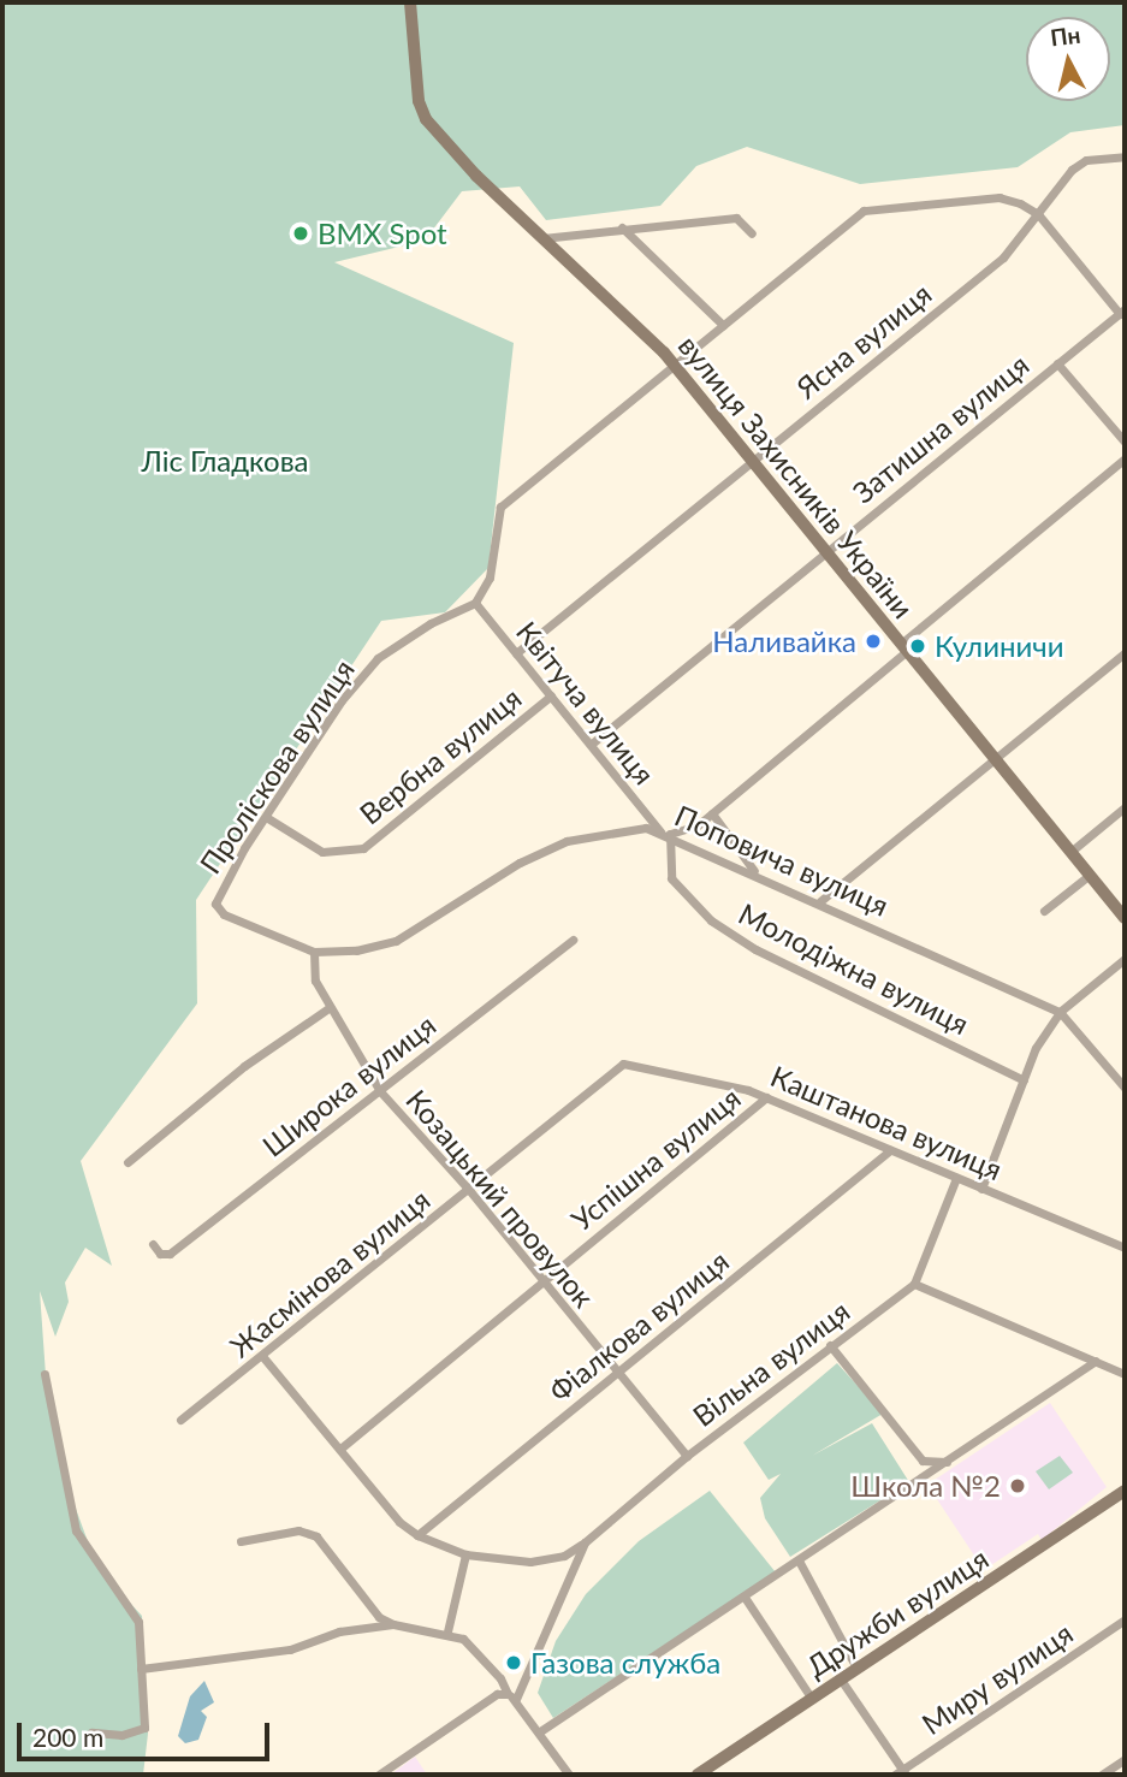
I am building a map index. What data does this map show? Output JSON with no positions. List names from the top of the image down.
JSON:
{
  "streets": {
    "street": [
      "Ясна вулиця",
      "Затишна вулиця",
      "вулиця Захисників України",
      "Квітуча вулиця",
      "Вербна вулиця",
      "Проліскова вулиця",
      "Поповича вулиця",
      "Молодіжна вулиця",
      "Широка вулиця",
      "Каштанова вулиця",
      "Успішна вулиця",
      "Козацький провулок",
      "Жасмінова вулиця",
      "Фіалкова вулиця",
      "Вільна вулиця",
      "Дружби вулиця",
      "Миру вулиця"
    ]
  },
  "crossings": [
    ["Ясна вулиця", "вулиця Захисників України"],
    ["Ясна вулиця", "Квітуча вулиця"],
    ["Затишна вулиця", "вулиця Захисників України"],
    ["Затишна вулиця", "Квітуча вулиця"],
    ["Квітуча вулиця", "Вербна вулиця"],
    ["Квітуча вулиця", "Проліскова вулиця"],
    ["Квітуча вулиця", "Поповича вулиця"],
    ["Квітуча вулиця", "Молодіжна вулиця"],
    ["Вербна вулиця", "Проліскова вулиця"],
    ["Проліскова вулиця", "Поповича вулиця"],
    ["Поповича вулиця", "Молодіжна вулиця"],
    ["Поповича вулиця", "Козацький провулок"],
    ["Широка вулиця", "Козацький провулок"],
    ["Каштанова вулиця", "Успішна вулиця"],
    ["Каштанова вулиця", "Жасмінова вулиця"],
    ["Каштанова вулиця", "Фіалкова вулиця"],
    ["Успішна вулиця", "Козацький провулок"],
    ["Козацький провулок", "Жасмінова вулиця"],
    ["Козацький провулок", "Фіалкова вулиця"],
    ["Козацький провулок", "Вільна вулиця"]
  ],
  "parks": ["Ліс Гладкова"],
  "places": [
    "BMX Spot",
    "Наливайка",
    "Кулиничи",
    "Школа №2",
    "Газова служба"
  ],
  "scale_bar": "200 m",
  "north": "top"
}
